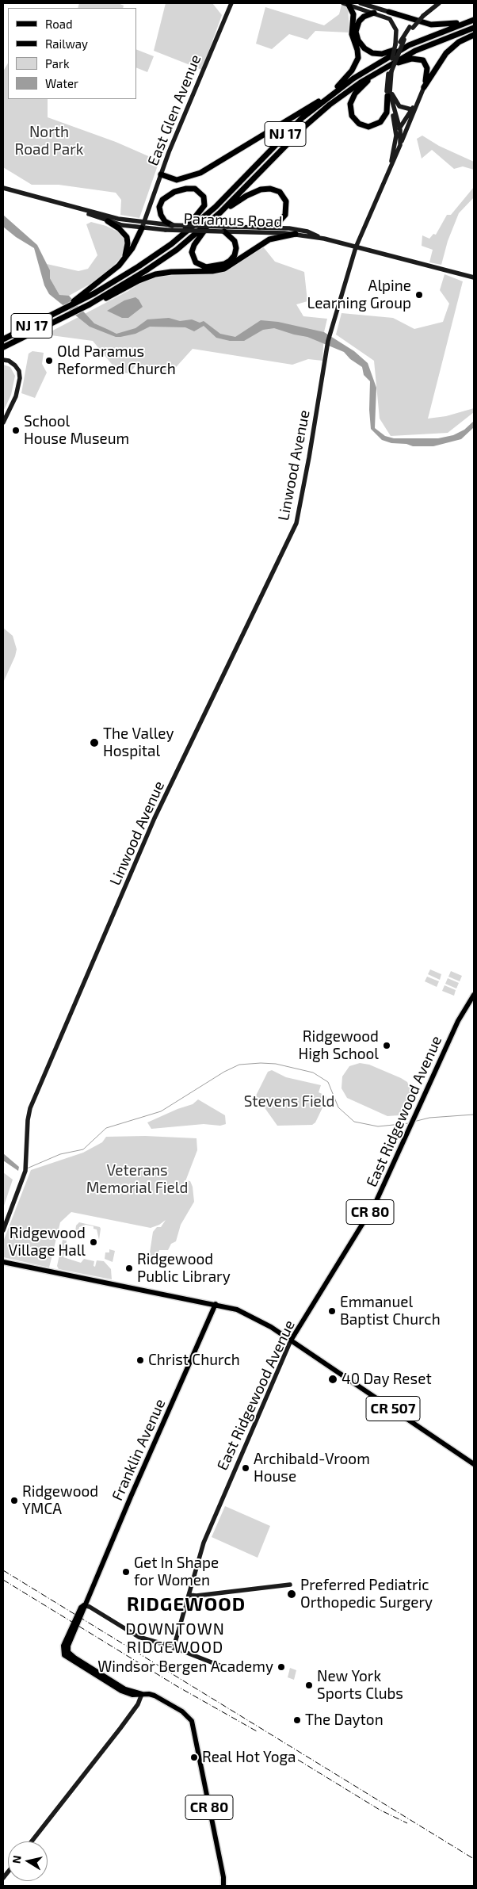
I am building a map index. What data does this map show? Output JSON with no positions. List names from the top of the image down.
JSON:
{
  "streets": {
    "highway": ["NJ 17"],
    "main road": [
      "East Glen Avenue",
      "Paramus Road",
      "Linwood Avenue",
      "East Ridgewood Avenue",
      "CR 80",
      "CR 507",
      "Franklin Avenue"
    ]
  },
  "crossings": [
    ["East Glen Avenue", "Paramus Road"],
    ["Paramus Road", "Linwood Avenue"],
    ["East Ridgewood Avenue", "CR 507"],
    ["CR 80", "Franklin Avenue"],
    ["CR 507", "Franklin Avenue"]
  ],
  "districts": ["RIDGEWOOD", "DOWNTOWN RIDGEWOOD"],
  "parks": ["North Road Park", "Stevens Field", "Veterans Memorial Field"],
  "places": [
    "Alpine Learning Group",
    "Old Paramus Reformed Church",
    "School House Museum",
    "The Valley Hospital",
    "Ridgewood High School",
    "Ridgewood Village Hall",
    "Ridgewood Public Library",
    "Emmanuel Baptist Church",
    "Christ Church",
    "40 Day Reset",
    "Archibald-Vroom House",
    "Ridgewood YMCA",
    "Get In Shape for Women",
    "Preferred Pediatric Orthopedic Surgery",
    "Windsor Bergen Academy",
    "New York Sports Clubs",
    "The Dayton",
    "Real Hot Yoga"
  ],
  "legend": [
    "Road",
    "Railway",
    "Park",
    "Water"
  ],
  "north": "left"
}
